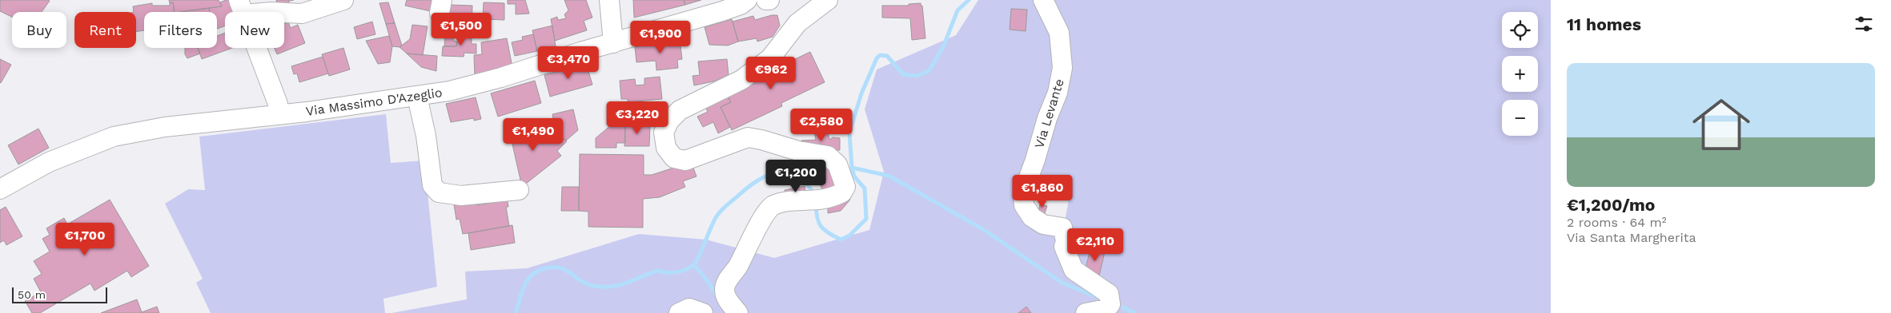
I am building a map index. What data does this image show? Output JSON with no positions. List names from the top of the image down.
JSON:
{
  "streets": {
    "street": ["Via Massimo D'Azeglio", "Via Levante"]
  },
  "scale_bar": "50 m",
  "page": {
    "heading": "11 homes",
    "map_buttons": ["+", "−"],
    "chip": [
      "Buy",
      "Rent",
      "Filters",
      "New"
    ],
    "price": [
      "€1,500",
      "€1,900",
      "€3,470",
      "€962",
      "€3,220",
      "€2,580",
      "€1,490",
      "€1,200",
      "€1,860",
      "€1,700",
      "€2,110"
    ],
    "list": [
      {
        "name": "€1,200/mo",
        "note": "2 rooms · 64 m² · Via Santa Margherita"
      }
    ],
    "scale": "50 m"
  }
}
